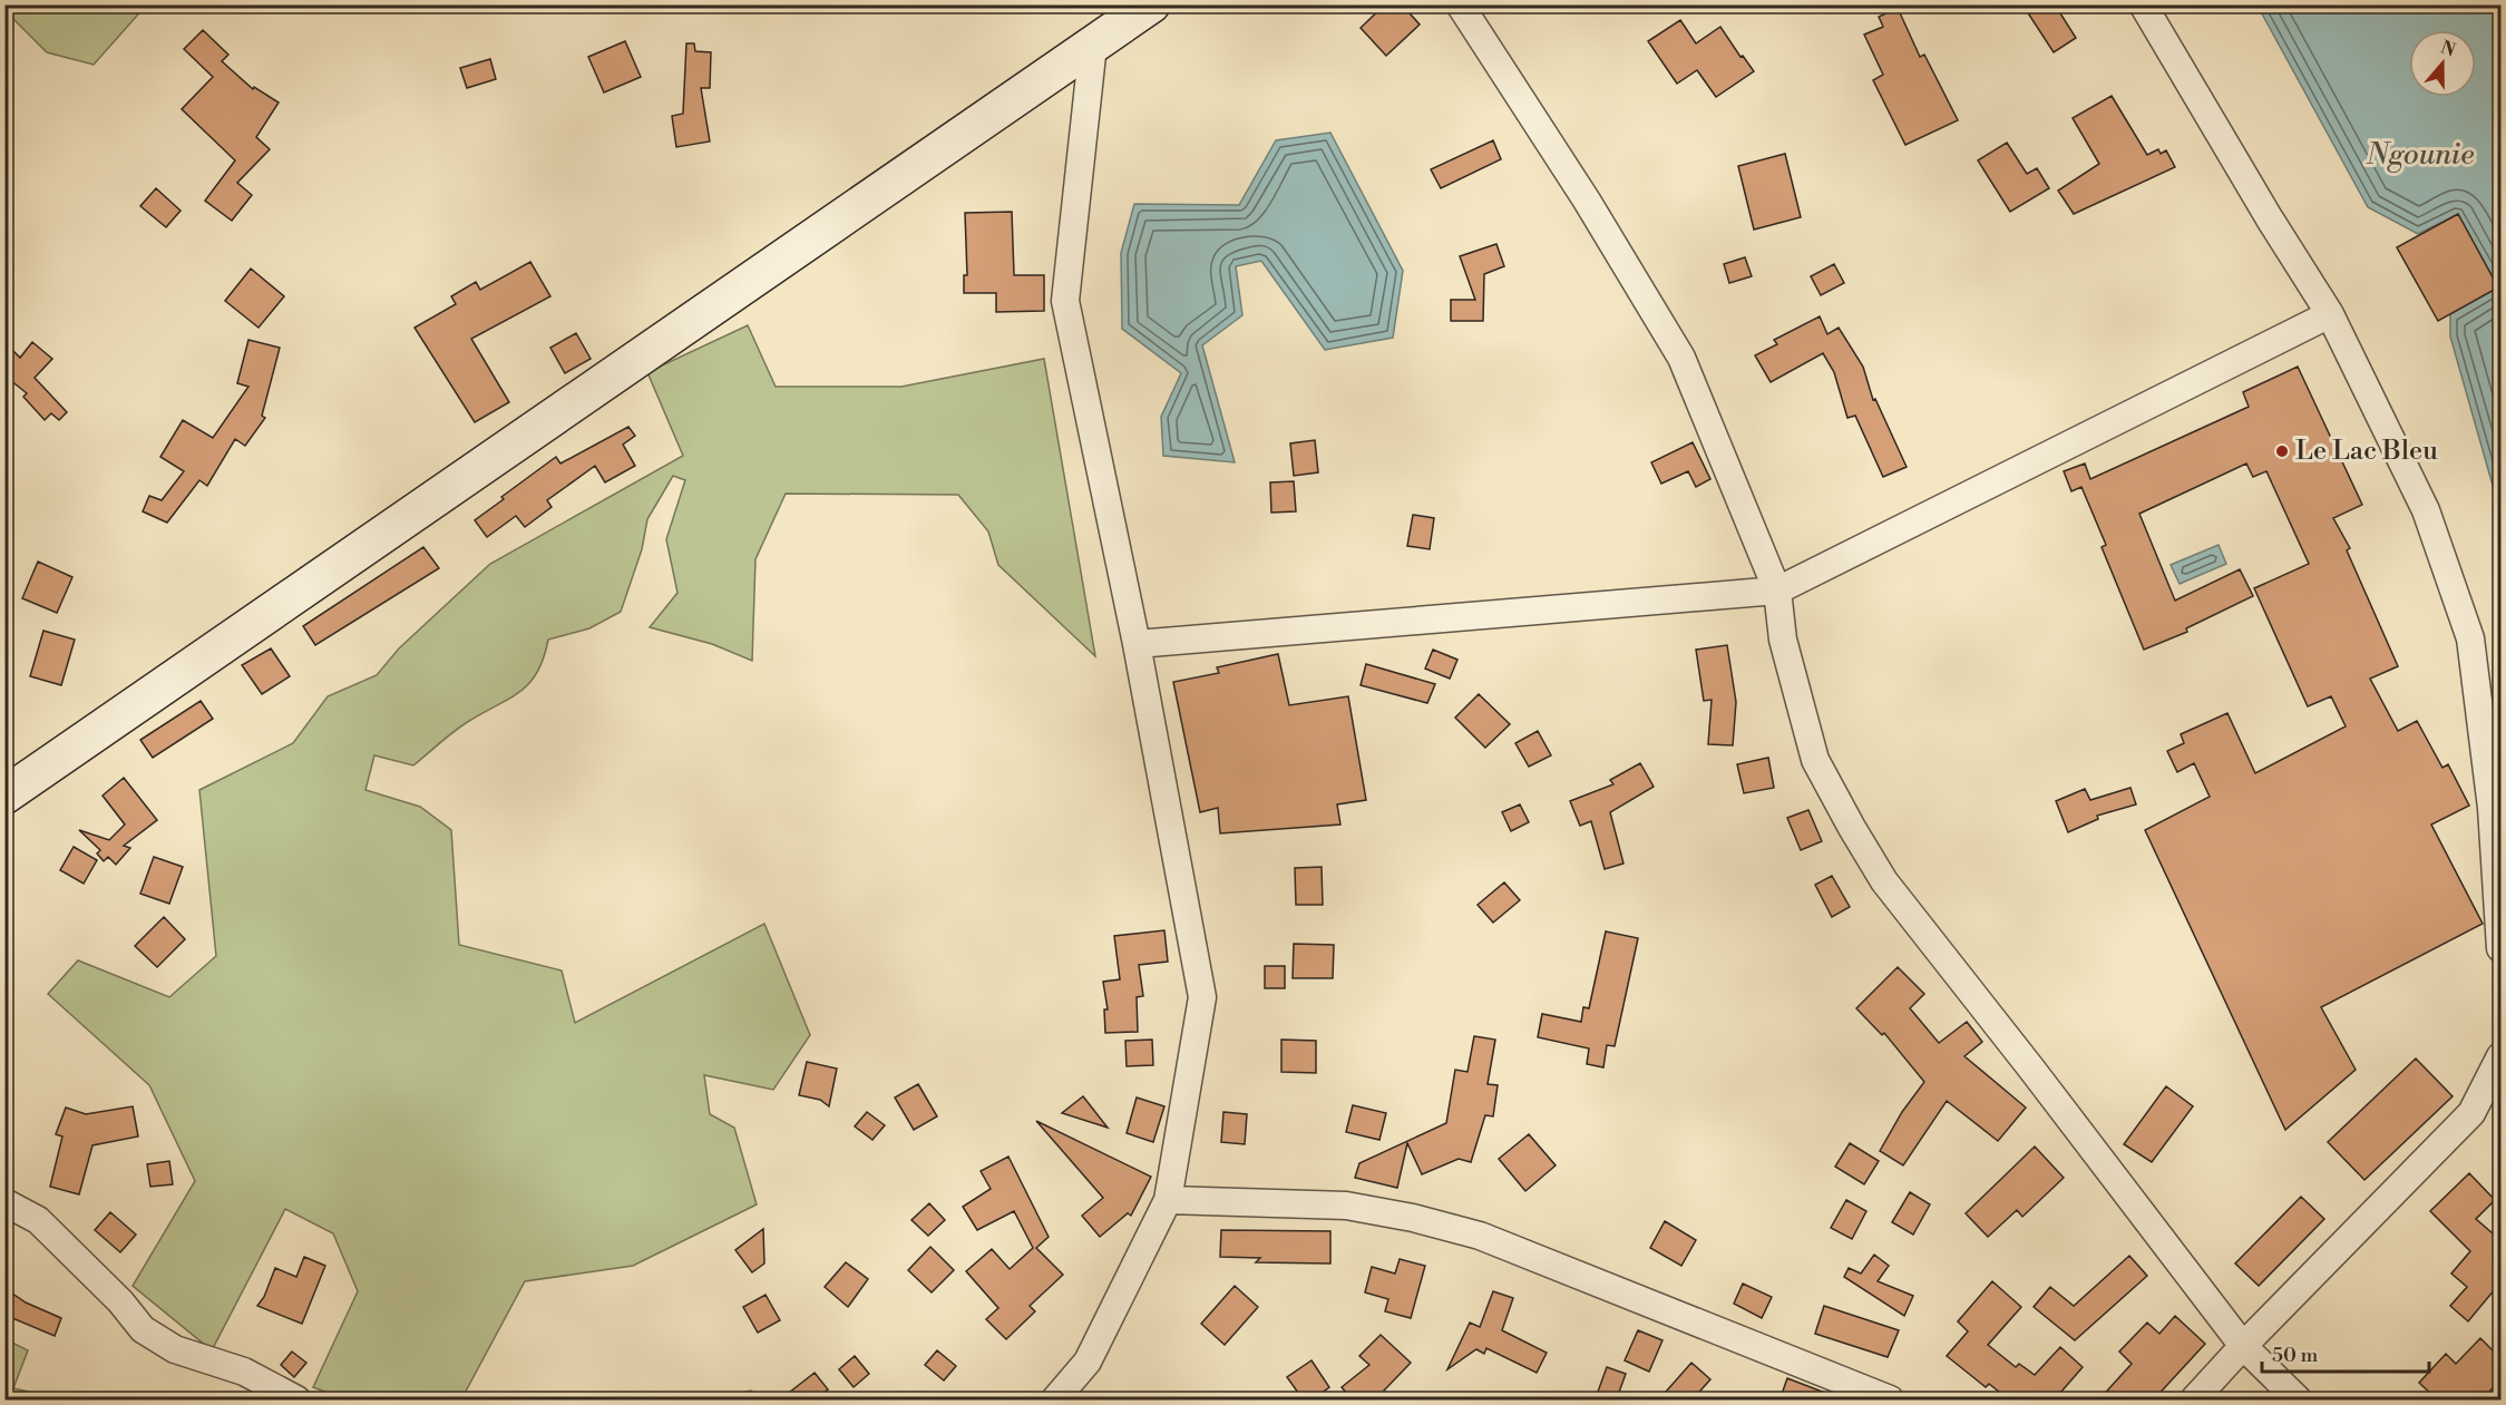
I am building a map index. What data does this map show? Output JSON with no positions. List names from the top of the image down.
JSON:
{
  "water": ["Ngounie"],
  "places": ["Le Lac Bleu"],
  "scale_bar": "50 m",
  "north": "top"
}
